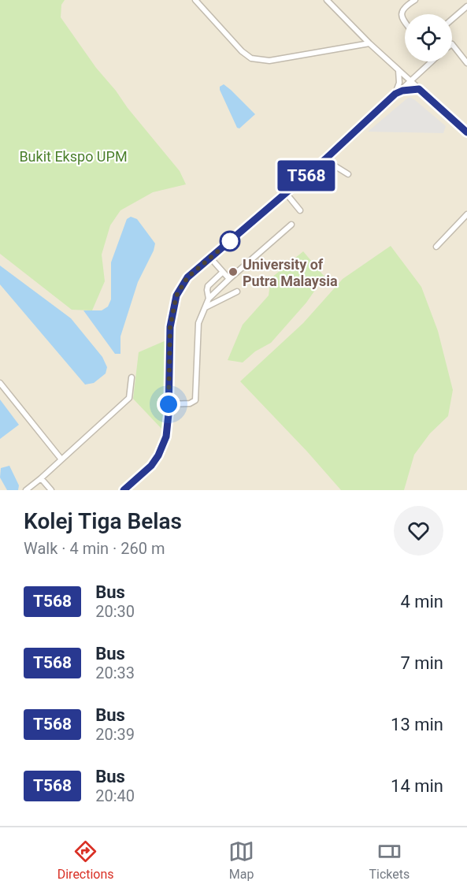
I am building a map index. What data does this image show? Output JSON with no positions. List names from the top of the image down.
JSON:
{
  "parks": ["Bukit Ekspo UPM"],
  "places": ["University of Putra Malaysia"],
  "lines": ["bus line T568"],
  "page": {
    "on_map": "T568",
    "heading": ["Kolej Tiga Belas", "Walk · 4 min · 260 m"],
    "list": [
      {
        "mark": "T568",
        "name": "Bus",
        "note": "20:30",
        "value": "4 min"
      },
      {
        "mark": "T568",
        "name": "Bus",
        "note": "20:33",
        "value": "7 min"
      },
      {
        "mark": "T568",
        "name": "Bus",
        "note": "20:39",
        "value": "13 min"
      },
      {
        "mark": "T568",
        "name": "Bus",
        "note": "20:40",
        "value": "14 min"
      }
    ],
    "tabs": ["Directions", "Map", "Tickets"]
  }
}
